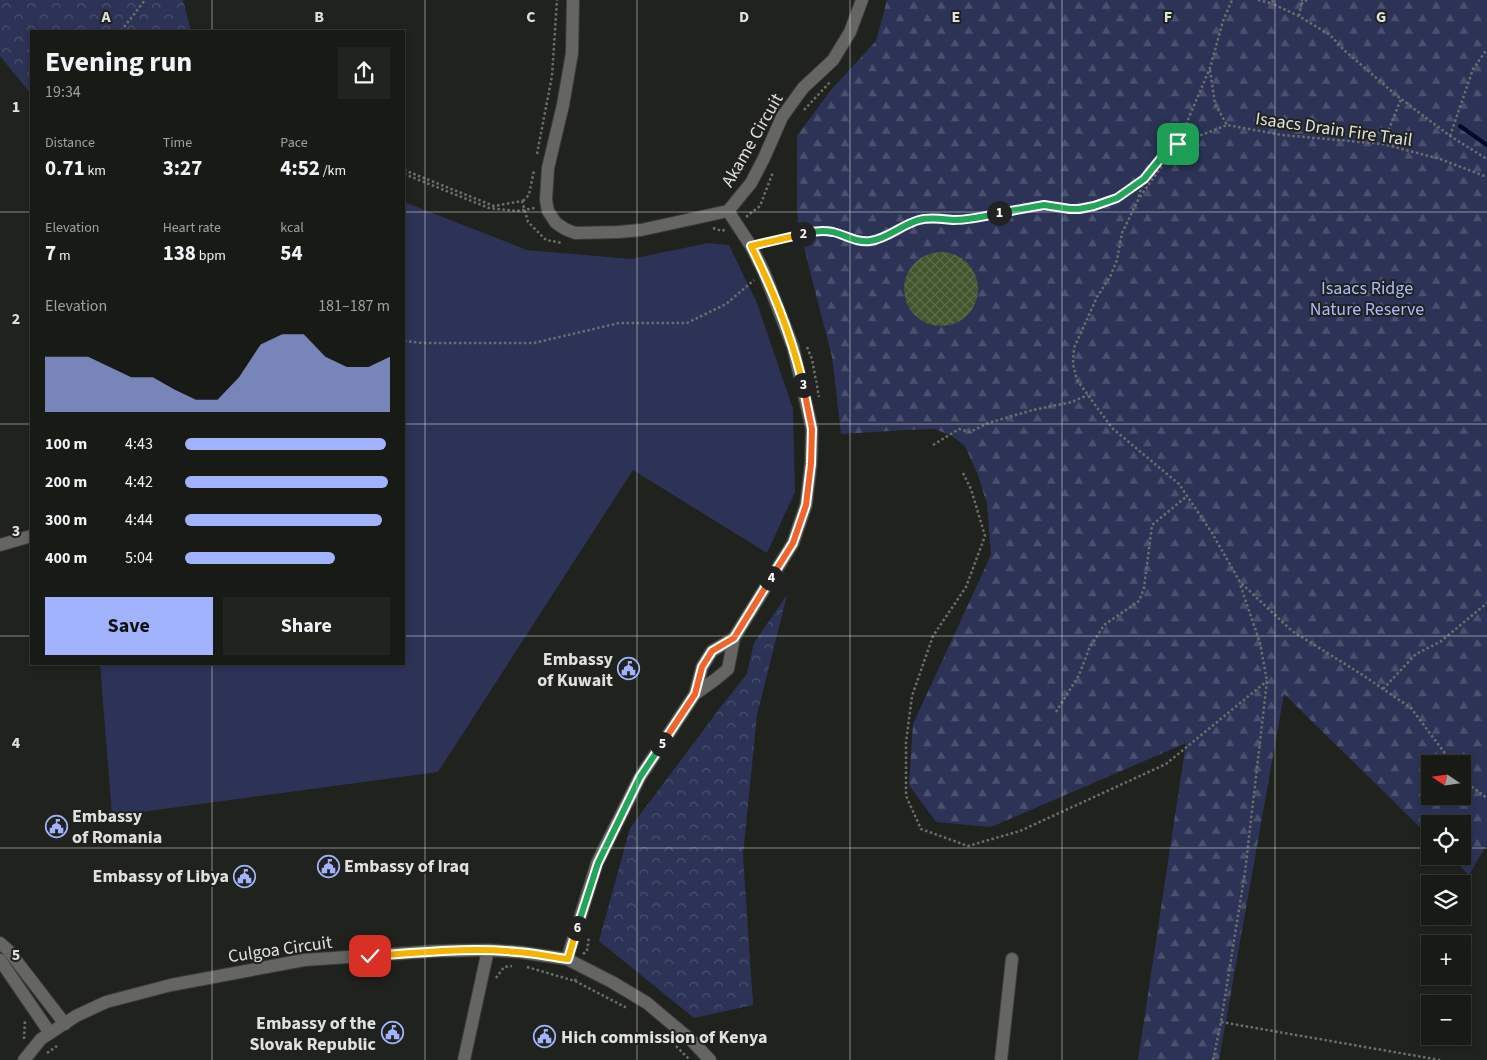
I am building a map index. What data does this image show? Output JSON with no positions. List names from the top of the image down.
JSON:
{
  "streets": {
    "street": ["Akame Circuit", "Culgoa Circuit"],
    "path": ["Isaacs Drain Fire Trail"]
  },
  "parks": ["Isaacs Ridge Nature Reserve"],
  "places": {
    "public building": [
      "Embassy of Kuwait",
      "Embassy of Romania",
      "Embassy of Iraq",
      "Embassy of Libya",
      "Embassy of the Slovak Republic",
      "Hich commission of Kenya"
    ]
  },
  "north": "left",
  "page": {
    "heading": ["Evening run", "19:34"],
    "stats": [
      ["Distance", "0.71 km"],
      ["Time", "3:27"],
      ["Pace", "4:52 /km"],
      ["Elevation", "7 m"],
      ["Heart rate", "138 bpm"],
      ["kcal", "54"]
    ],
    "pins": [
      "1",
      "2",
      "3",
      "4",
      "5",
      "6"
    ],
    "chart": ["Elevation", "181–187 m"],
    "list": [
      {
        "name": "100 m",
        "note": "4:43"
      },
      {
        "name": "200 m",
        "note": "4:42"
      },
      {
        "name": "300 m",
        "note": "4:44"
      },
      {
        "name": "400 m",
        "note": "5:04"
      }
    ],
    "buttons": ["Save", "Share"],
    "map_buttons": ["+", "−"]
  },
  "grid": {
    "columns": [
      "A",
      "B",
      "C",
      "D",
      "E",
      "F",
      "G"
    ],
    "rows": [
      "1",
      "2",
      "3",
      "4",
      "5"
    ]
  }
}
